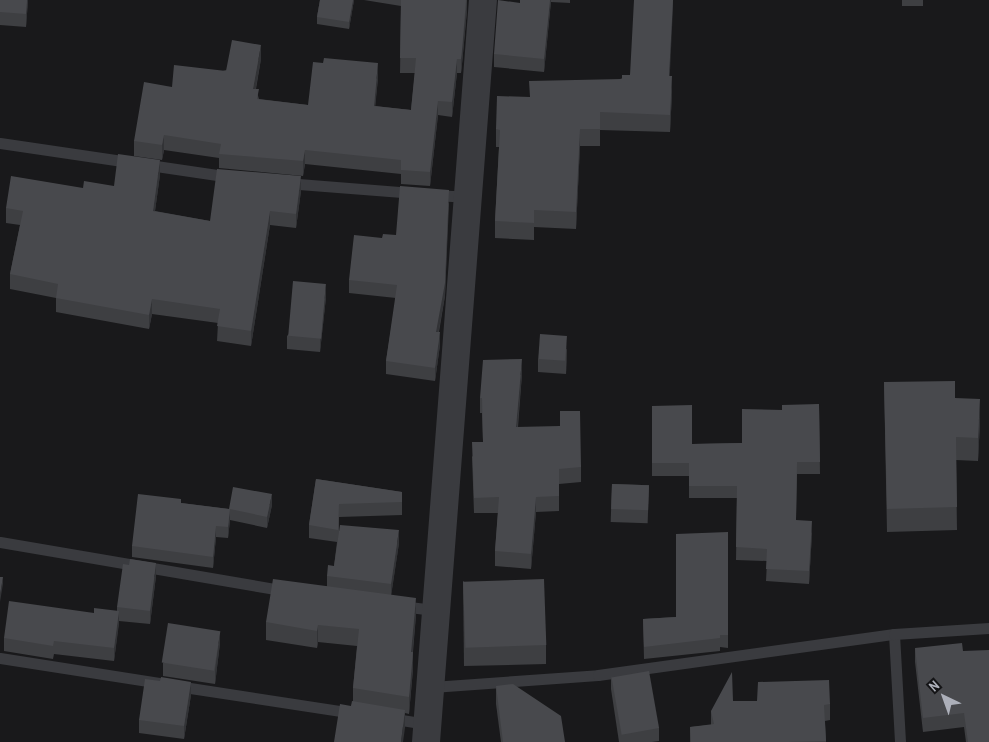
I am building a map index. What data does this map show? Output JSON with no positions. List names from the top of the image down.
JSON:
{
  "north": "top left"
}
